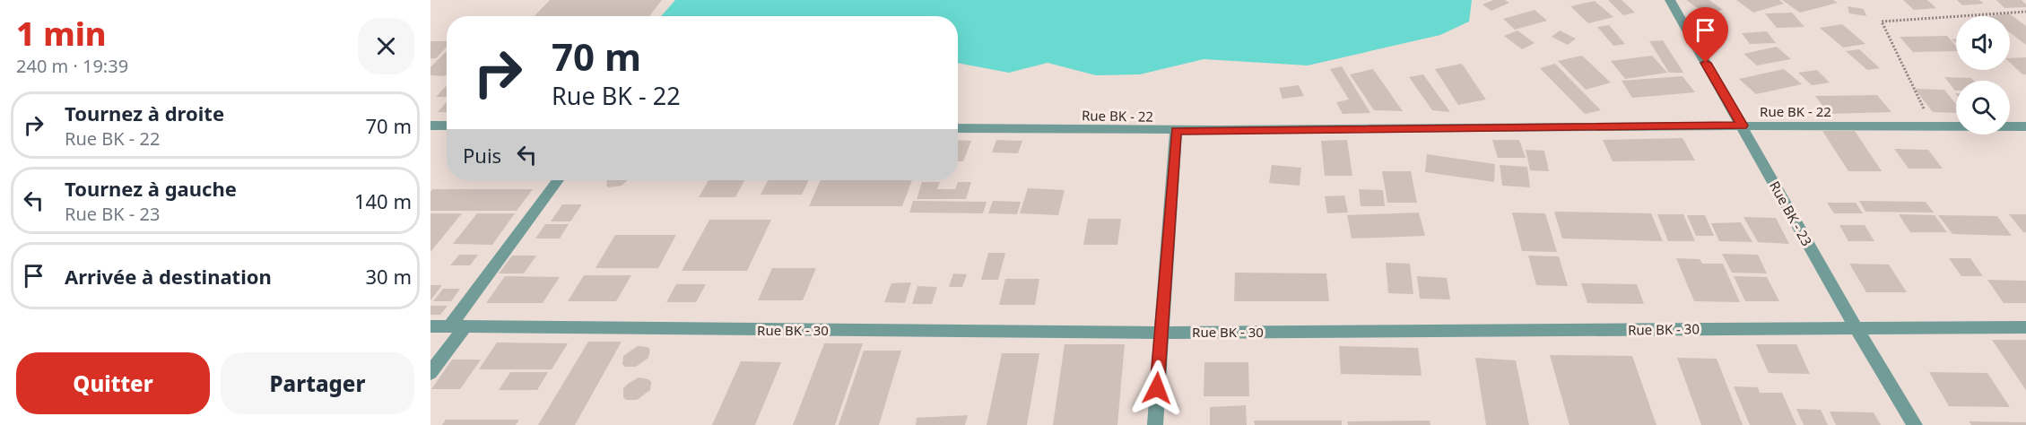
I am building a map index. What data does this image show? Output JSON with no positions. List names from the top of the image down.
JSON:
{
  "streets": {
    "street": ["Rue BK - 22", "Rue BK - 23", "Rue BK - 30"]
  },
  "crossings": [
    ["Rue BK - 22", "Rue BK - 23"],
    ["Rue BK - 23", "Rue BK - 30"]
  ],
  "page": {
    "heading": ["1 min", "240 m · 19:39"],
    "turn": ["70 m", "Rue BK - 22"],
    "list": [
      {
        "name": "Tournez à droite",
        "note": "Rue BK - 22",
        "value": "70 m"
      },
      {
        "name": "Tournez à gauche",
        "note": "Rue BK - 23",
        "value": "140 m"
      },
      {
        "name": "Arrivée à destination",
        "value": "30 m"
      }
    ],
    "then": "Puis",
    "buttons": ["Quitter", "Partager"]
  }
}
